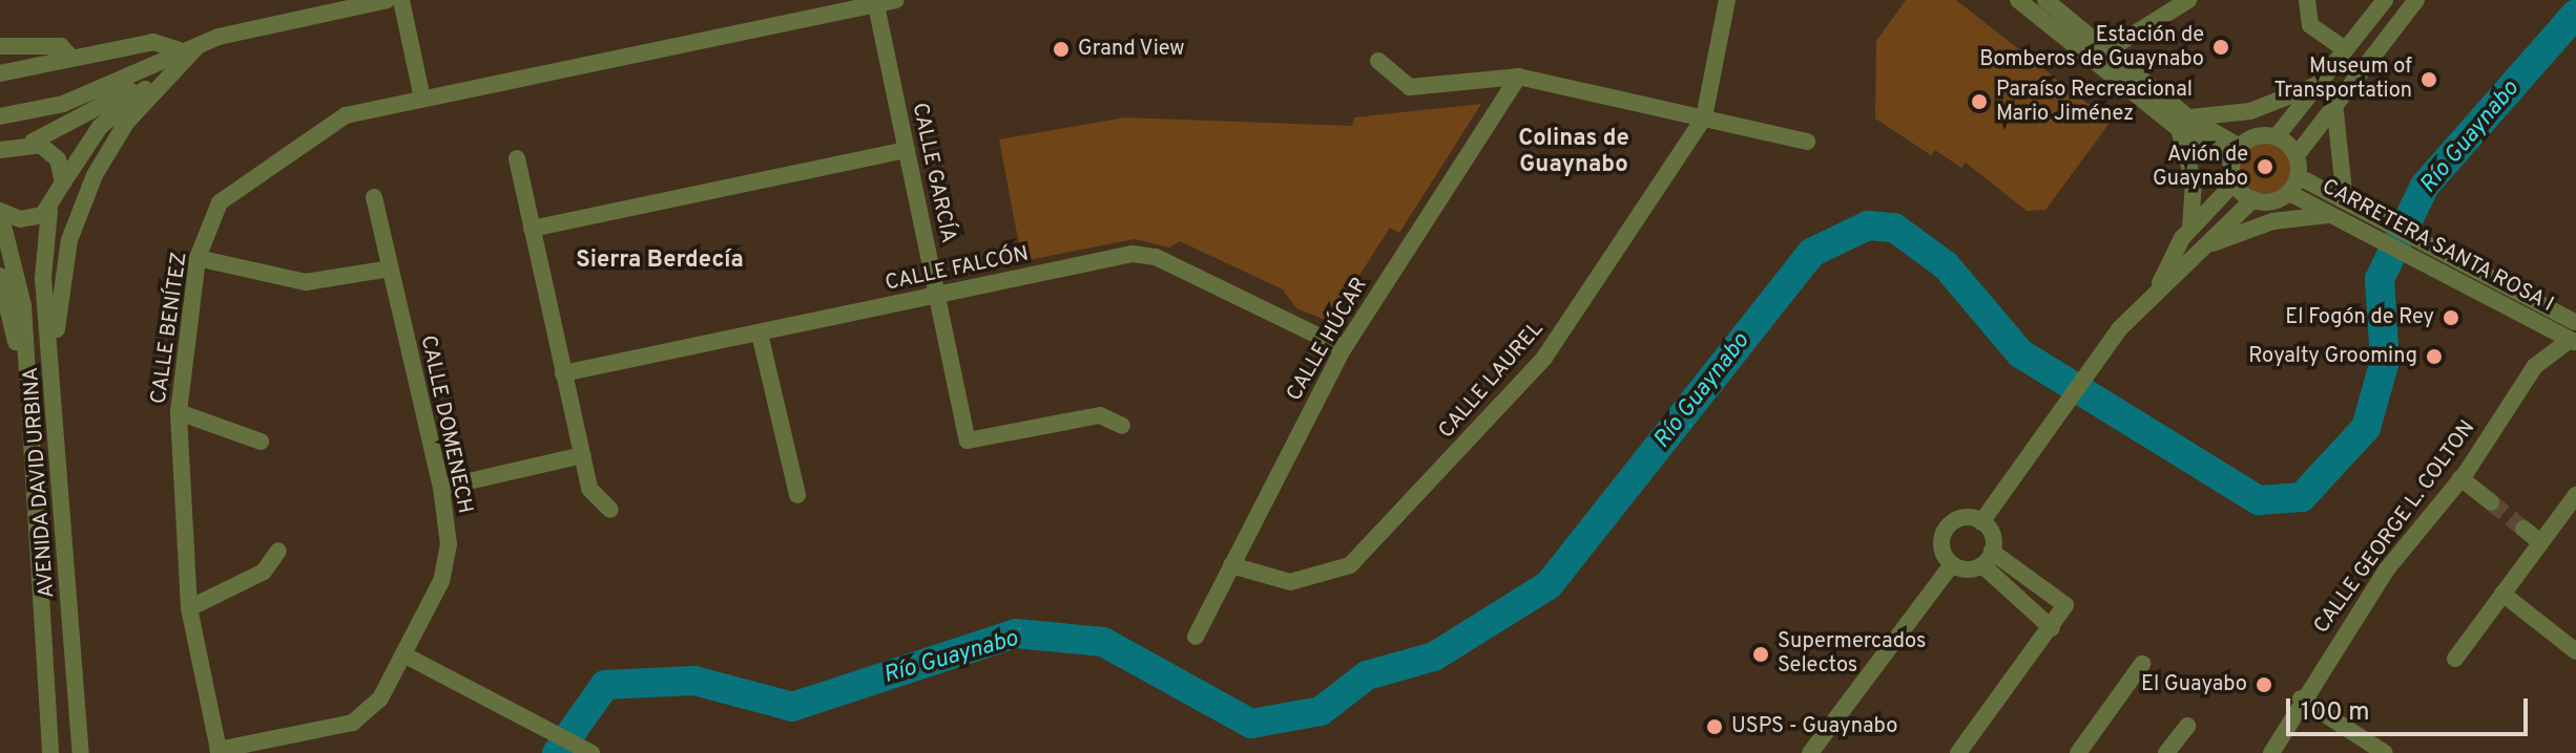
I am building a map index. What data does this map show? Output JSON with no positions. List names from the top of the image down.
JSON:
{
  "streets": {
    "street": [
      "CALLE GARCÍA",
      "CARRETERA SANTA ROSA I",
      "CALLE FALCÓN",
      "CALLE BENÍTEZ",
      "CALLE HÚCAR",
      "CALLE LAUREL",
      "CALLE DOMENECH",
      "AVENIDA DAVID URBINA",
      "CALLE GEORGE L. COLTON"
    ]
  },
  "crossings": [
    ["CALLE GARCÍA", "CALLE FALCÓN"],
    ["CALLE GARCÍA", "CALLE BENÍTEZ"],
    ["CARRETERA SANTA ROSA I", "CALLE GEORGE L. COLTON"],
    ["CALLE FALCÓN", "CALLE HÚCAR"],
    ["CALLE BENÍTEZ", "CALLE DOMENECH"],
    ["CALLE HÚCAR", "CALLE LAUREL"]
  ],
  "districts": ["Colinas de Guaynabo", "Sierra Berdecía"],
  "water": ["Río Guaynabo"],
  "places": [
    "Estación de Bomberos de Guaynabo",
    "Grand View",
    "Museum of Transportation",
    "Paraíso Recreacional Mario Jiménez",
    "Avión de Guaynabo",
    "El Fogón de Rey",
    "Royalty Grooming",
    "Supermercados Selectos",
    "El Guayabo",
    "USPS - Guaynabo"
  ],
  "scale_bar": "100 m"
}
